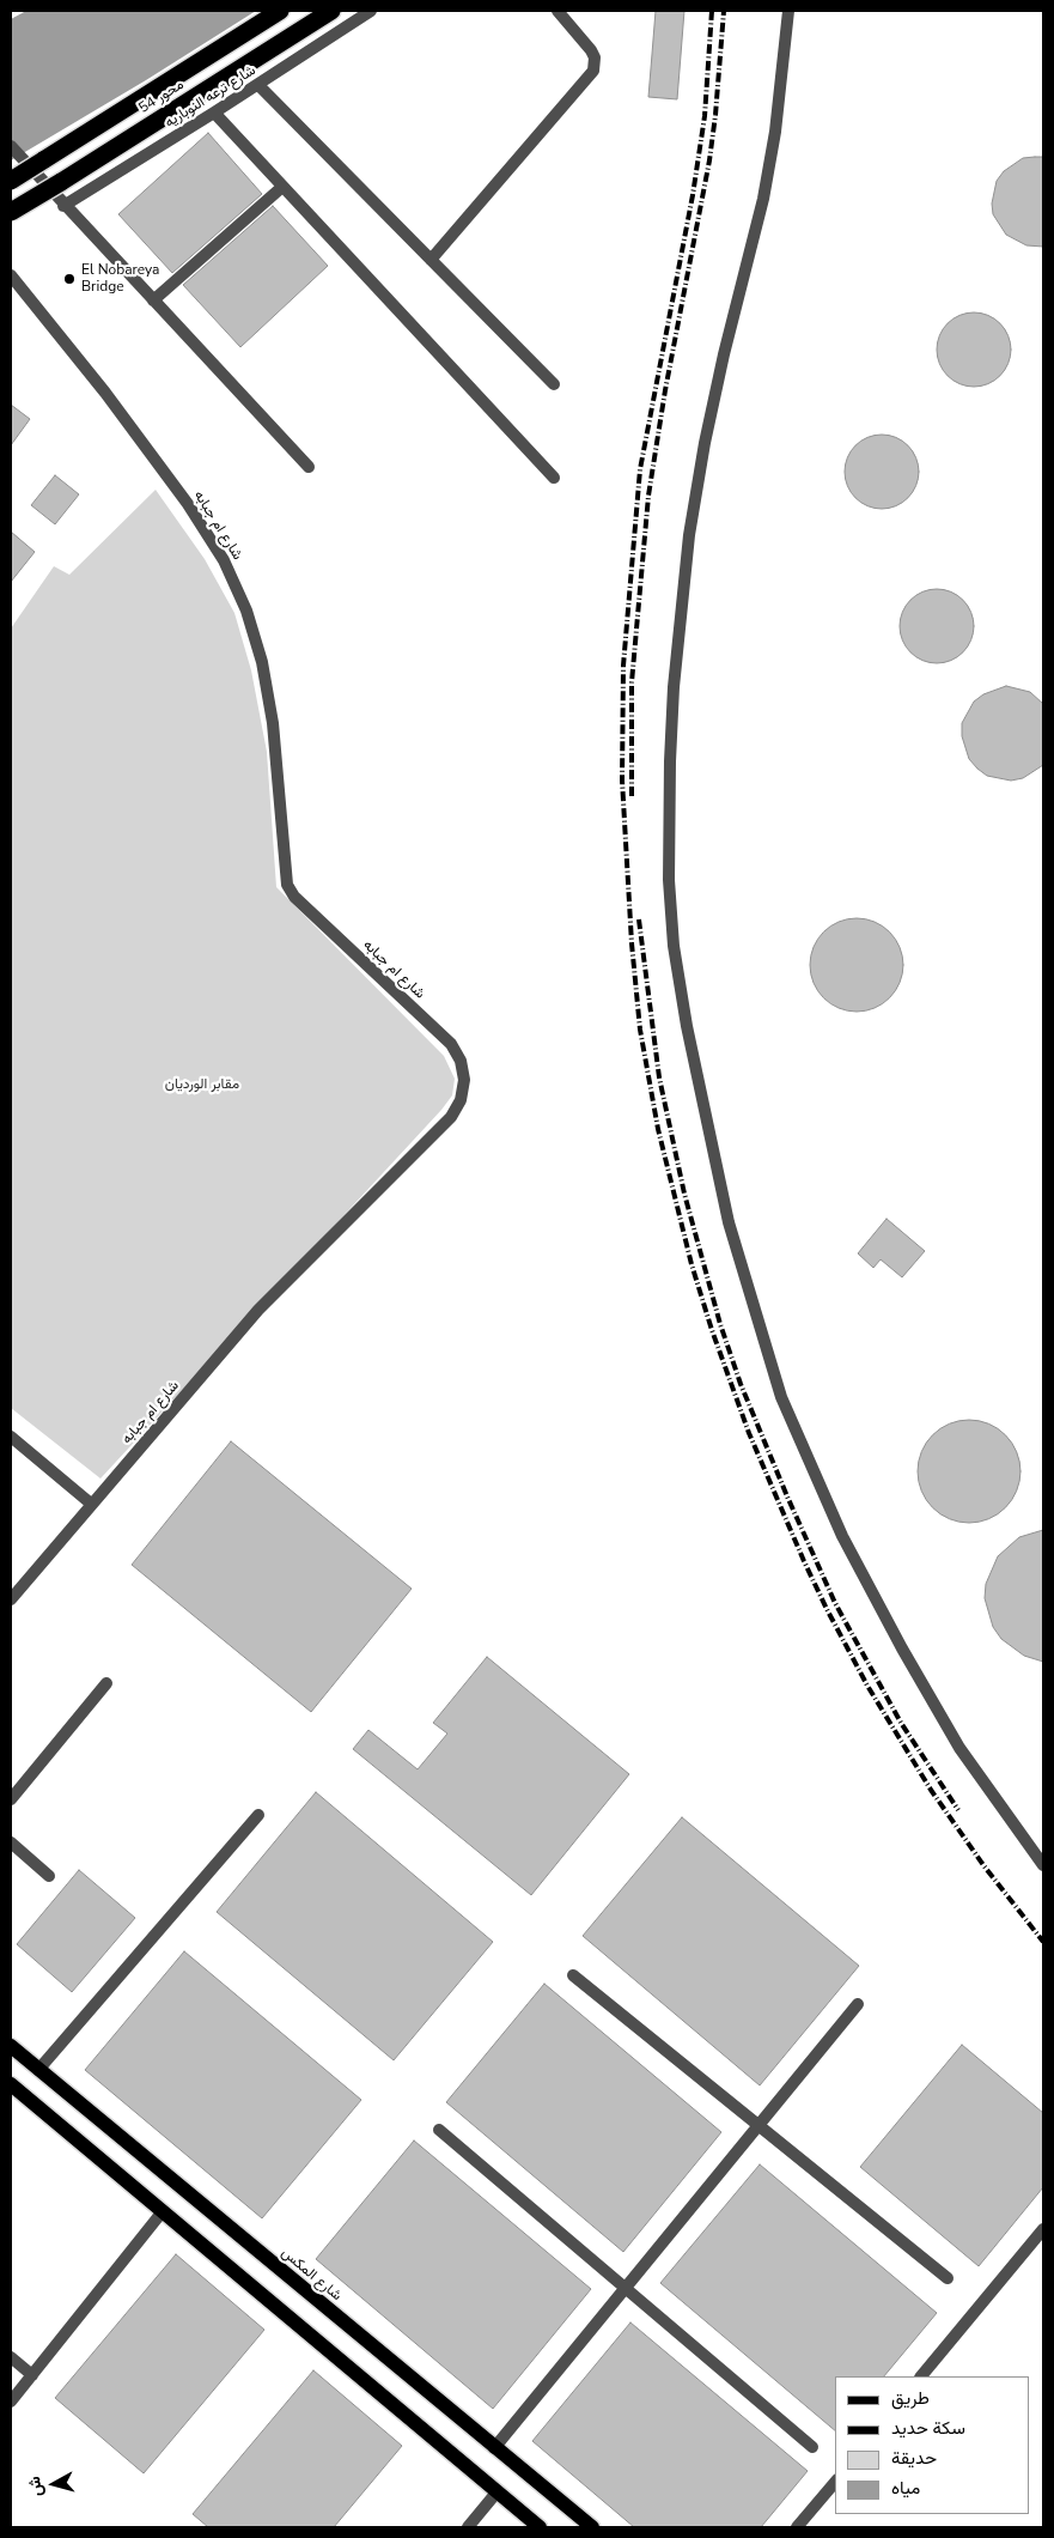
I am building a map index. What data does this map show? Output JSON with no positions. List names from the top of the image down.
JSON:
{
  "streets": {
    "highway": ["محور 54"],
    "main road": ["شارع المكس"],
    "street": ["شارع ترعه النوباريه", "شارع ام جبابه"]
  },
  "parks": ["مقابر الورديان"],
  "places": ["El Nobareya Bridge"],
  "legend": [
    "طريق",
    "سكة حديد",
    "حديقة",
    "مياه"
  ],
  "north": "left"
}
